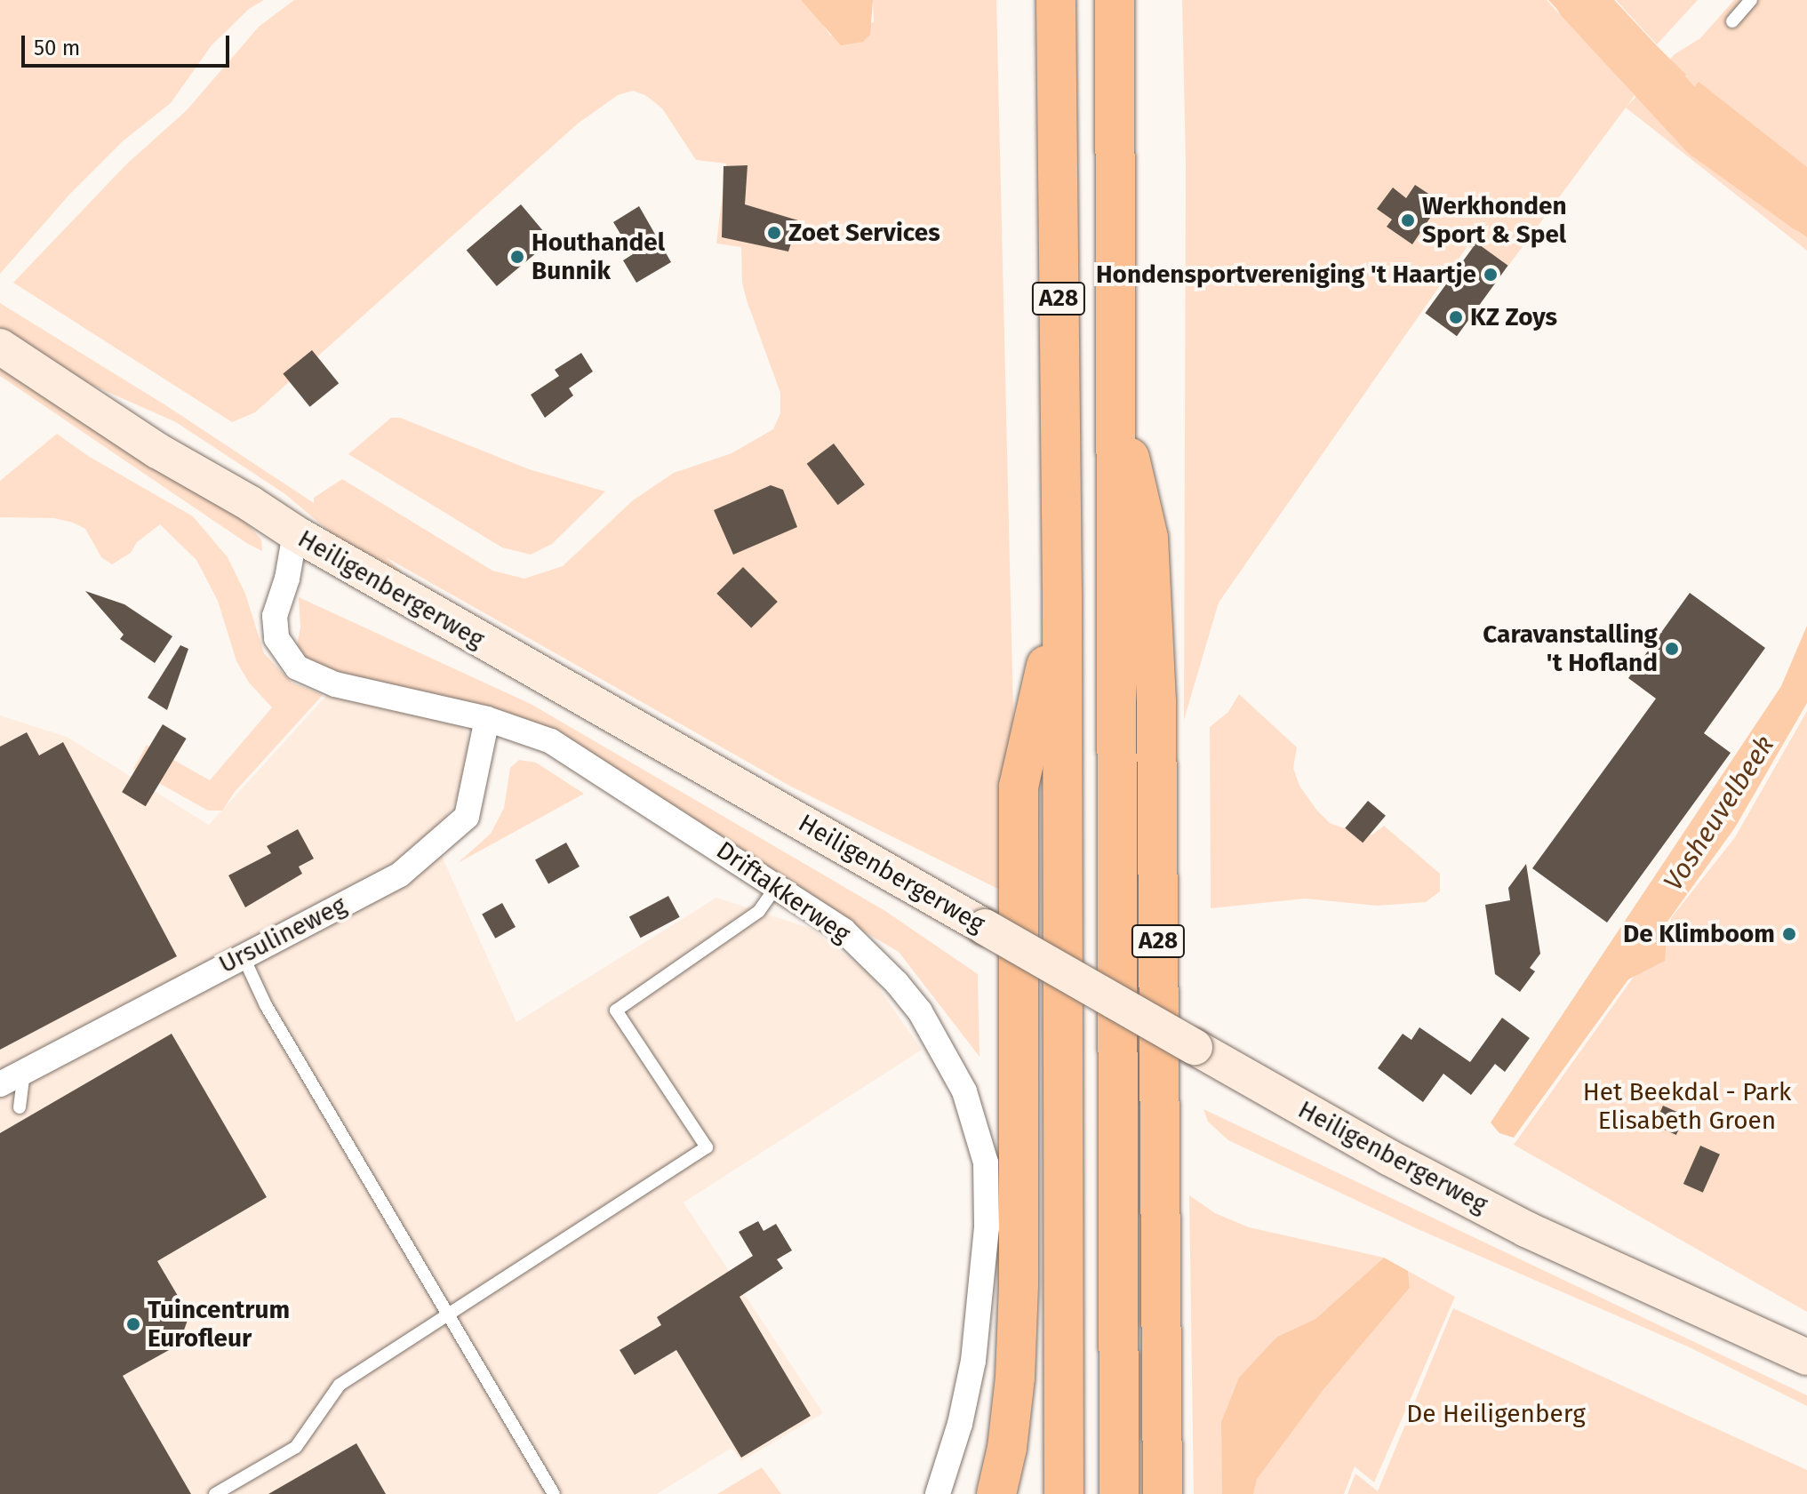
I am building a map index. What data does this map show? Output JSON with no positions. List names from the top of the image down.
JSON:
{
  "streets": {
    "highway": ["A28"],
    "main road": ["Heiligenbergerweg"],
    "street": ["Driftakkerweg", "Ursulineweg"]
  },
  "crossings": [
    ["Heiligenbergerweg", "Driftakkerweg"],
    ["Driftakkerweg", "Ursulineweg"]
  ],
  "water": ["Vosheuvelbeek"],
  "parks": ["Het Beekdal - Park Elisabeth Groen", "De Heiligenberg"],
  "places": [
    "Werkhonden Sport & Spel",
    "Zoet Services",
    "Houthandel Bunnik",
    "Hondensportvereniging 't Haartje",
    "KZ Zoys",
    "Caravanstalling 't Hofland",
    "De Klimboom",
    "Tuincentrum Eurofleur"
  ],
  "scale_bar": "50 m"
}
